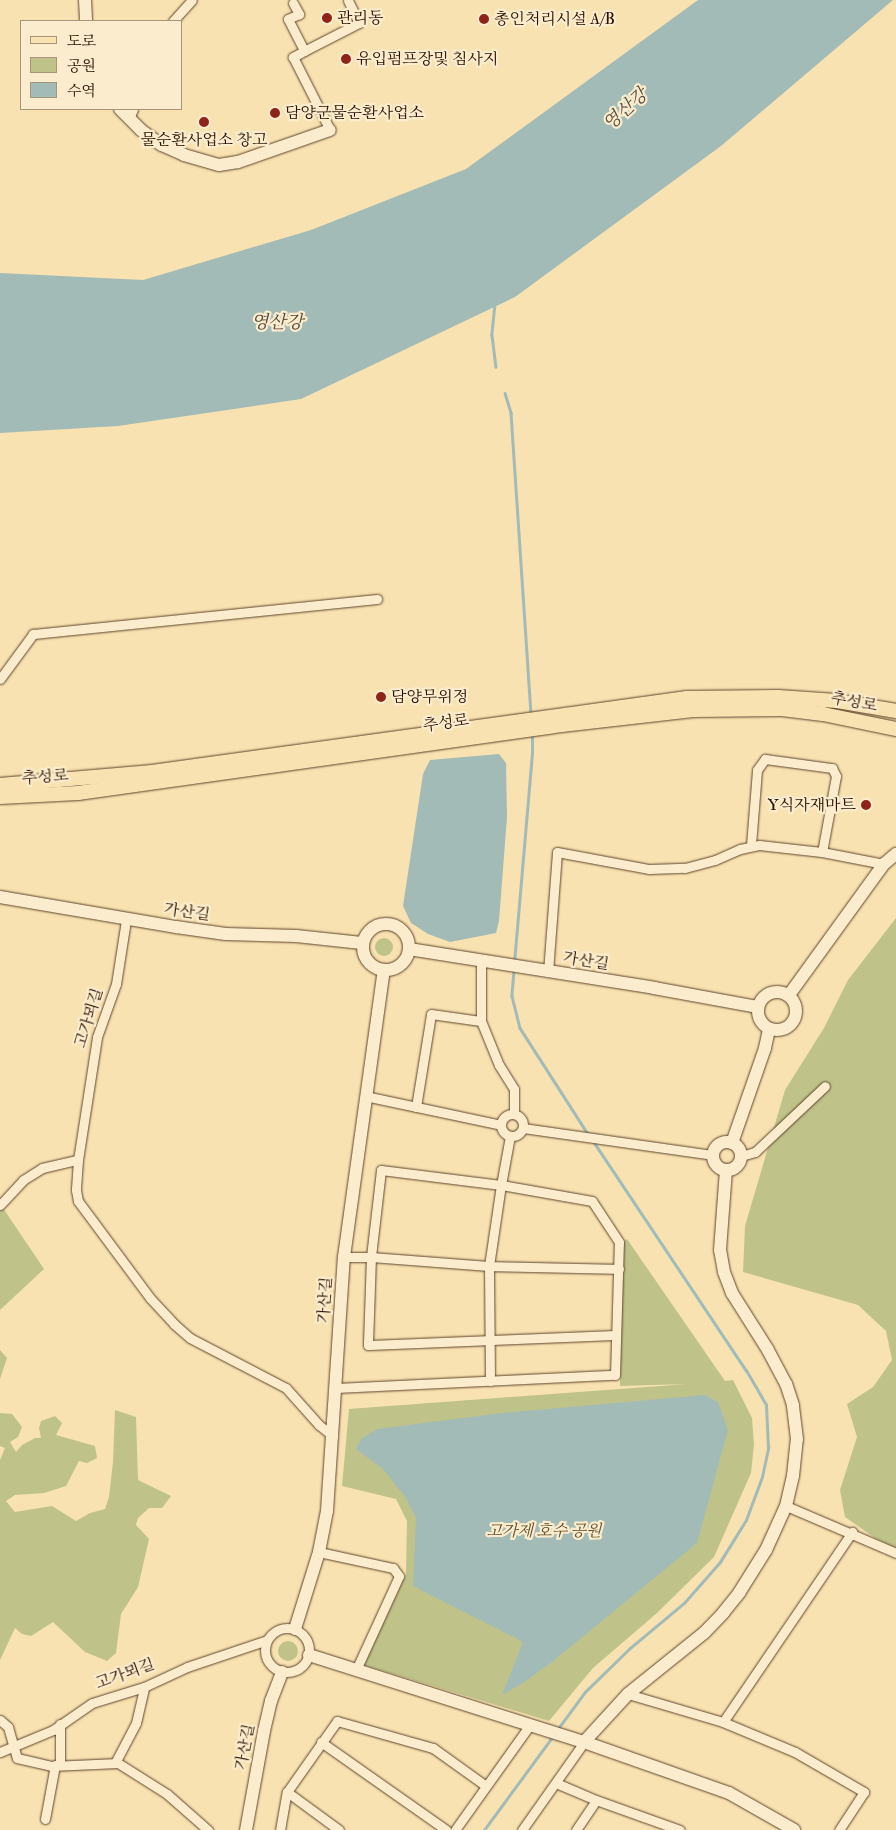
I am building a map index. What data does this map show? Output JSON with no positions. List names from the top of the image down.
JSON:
{
  "streets": {
    "main road": ["추성로"],
    "street": ["가산길", "고가뫼길"]
  },
  "crossings": [
    ["가산길", "고가뫼길"]
  ],
  "water": ["영산강"],
  "parks": ["고가제 호수 공원"],
  "places": [
    "관리동",
    "총인처리시설 A/B",
    "유입펌프장및 침사지",
    "담양군물순환사업소",
    "물순환사업소 창고",
    "담양무위정",
    "Y식자재마트"
  ],
  "legend": ["도로", "공원", "수역"]
}
